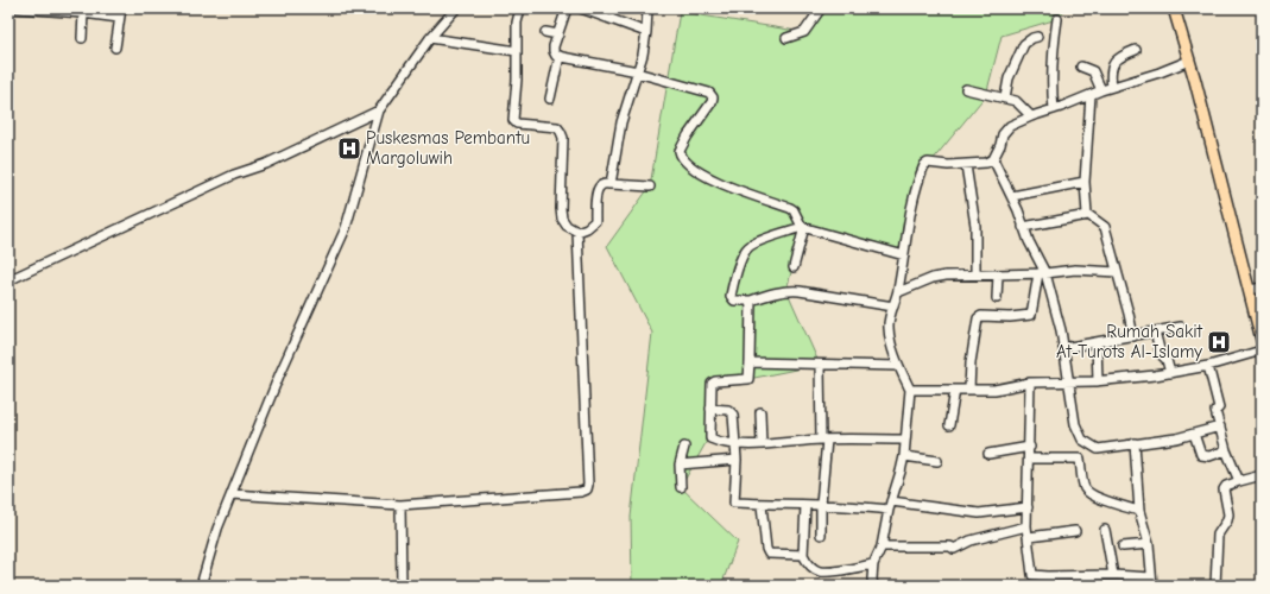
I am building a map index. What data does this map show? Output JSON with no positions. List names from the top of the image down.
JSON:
{
  "places": {
    "hospital": ["Puskesmas Pembantu Margoluwih", "Rumah Sakit At-Turots Al-Islamy"]
  }
}
